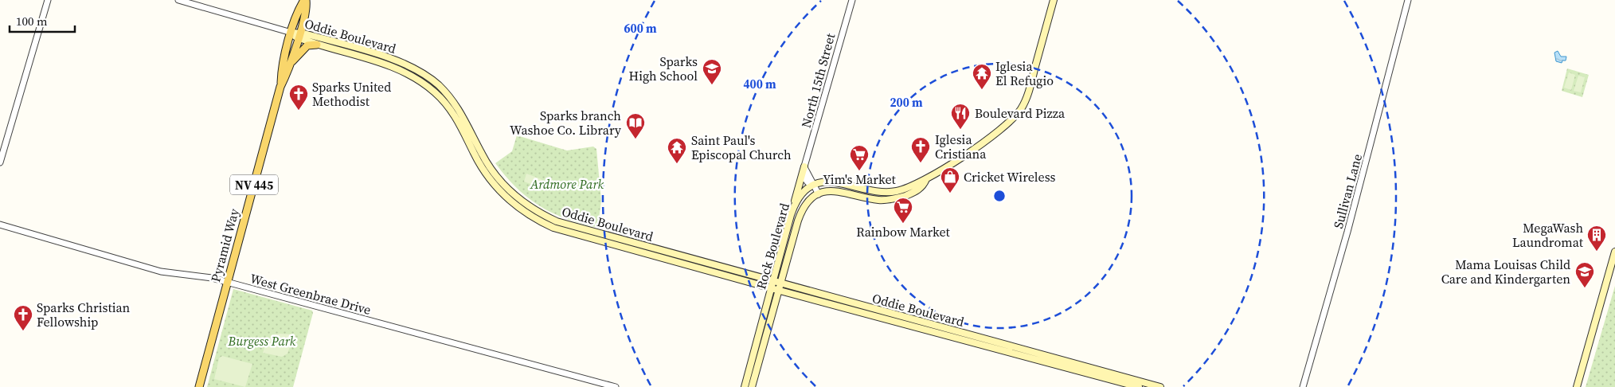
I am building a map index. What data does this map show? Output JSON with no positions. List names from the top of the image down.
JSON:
{
  "streets": {
    "main road": [
      "Oddie Boulevard",
      "NV 445",
      "Pyramid Way",
      "Rock Boulevard"
    ],
    "street": ["North 15th Street", "Sullivan Lane", "West Greenbrae Drive"]
  },
  "crossings": [
    ["Oddie Boulevard", "Pyramid Way"],
    ["Oddie Boulevard", "Rock Boulevard"],
    ["Pyramid Way", "West Greenbrae Drive"]
  ],
  "parks": ["Ardmore Park", "Burgess Park"],
  "places": {
    "school or university": ["Sparks High School", "Mama Louisas Child Care and Kindergarten"],
    "temple": ["Iglesia El Refugio", "Saint Paul's Episcopal Church"],
    "church": ["Sparks United Methodist", "Iglesia Cristiana", "Sparks Christian Fellowship"],
    "restaurant": ["Boulevard Pizza"],
    "library": ["Sparks branch Washoe Co. Library"],
    "supermarket": ["Yim's Market", "Rainbow Market"],
    "shop": ["Cricket Wireless"],
    "building": ["MegaWash Laundromat"]
  },
  "scale_bar": "100 m",
  "rings": ["600 m", "400 m", "200 m"]
}
